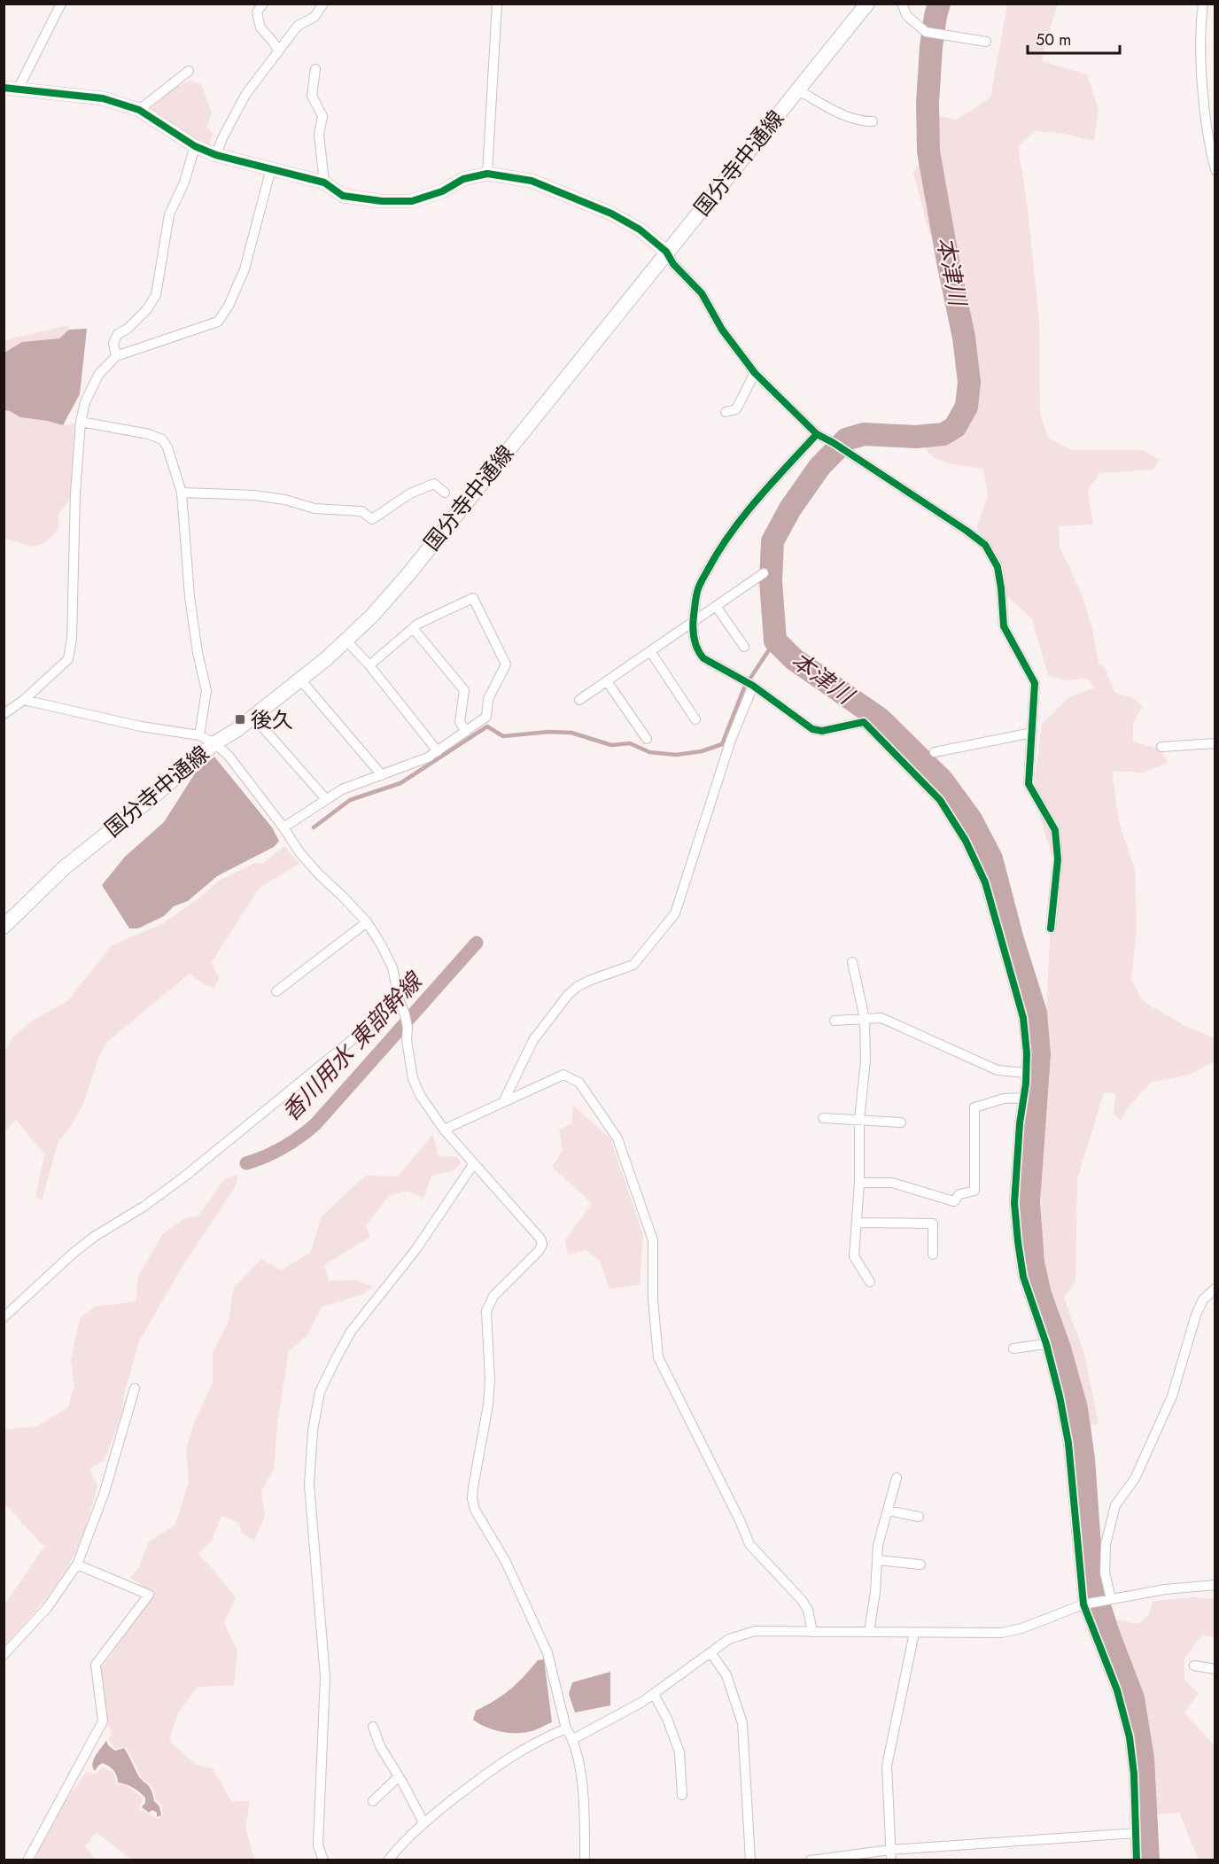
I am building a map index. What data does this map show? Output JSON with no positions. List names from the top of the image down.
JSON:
{
  "streets": {
    "main road": ["国分寺中通線"]
  },
  "water": ["本津川", "香川用水 東部幹線"],
  "places": {
    "transit": ["後久"]
  },
  "scale_bar": "50 m"
}
